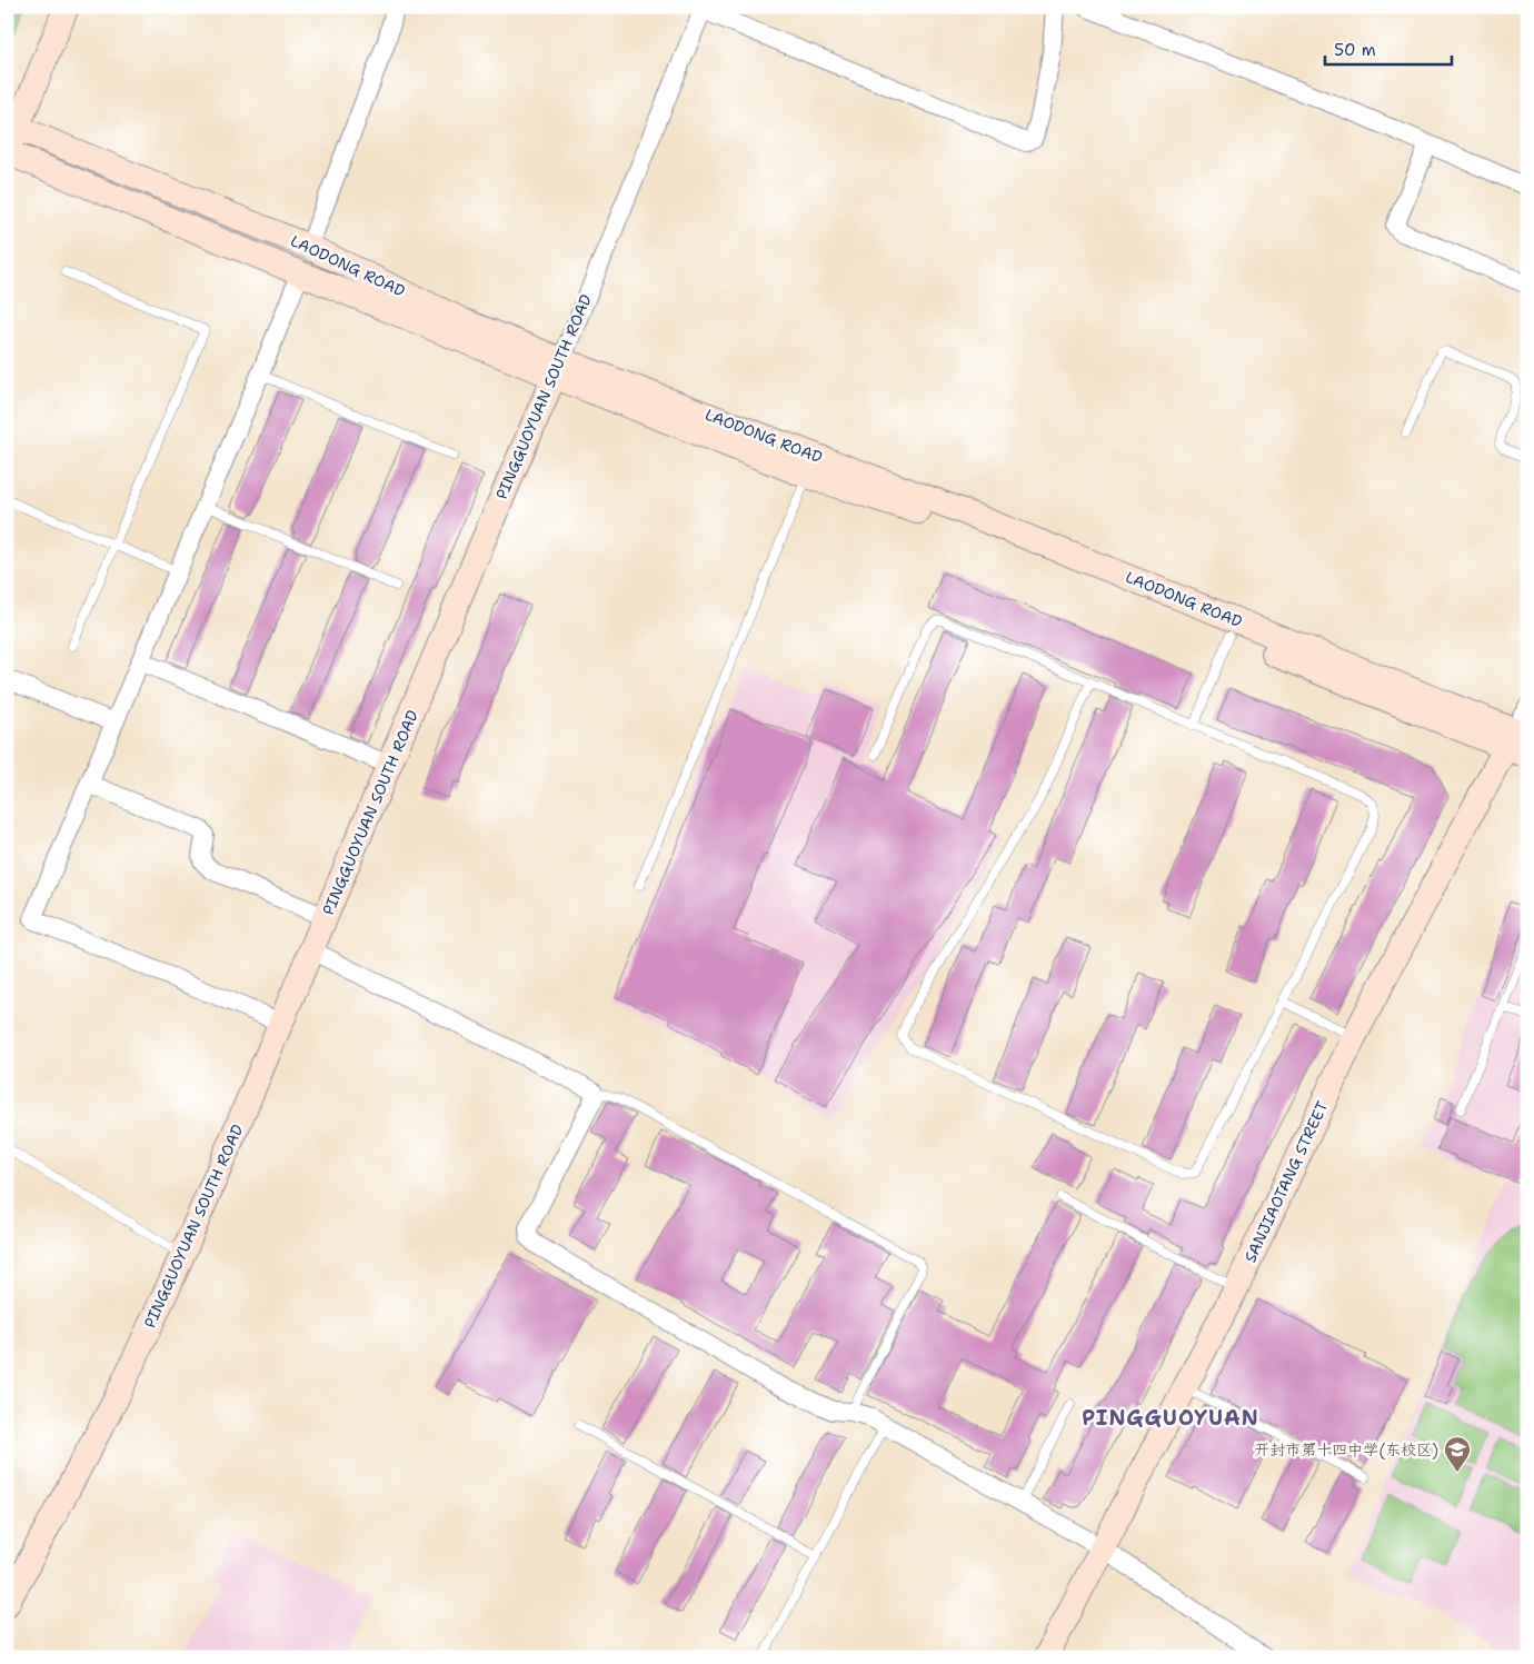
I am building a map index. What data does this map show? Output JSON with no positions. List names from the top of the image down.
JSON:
{
  "streets": {
    "street": ["LAODONG ROAD", "PINGGUOYUAN SOUTH ROAD", "SANJIAOTANG STREET"]
  },
  "crossings": [
    ["LAODONG ROAD", "PINGGUOYUAN SOUTH ROAD"],
    ["LAODONG ROAD", "SANJIAOTANG STREET"]
  ],
  "districts": ["PINGGUOYUAN"],
  "places": {
    "school or university": ["开封市第十四中学(东校区)"]
  },
  "scale_bar": "50 m"
}
